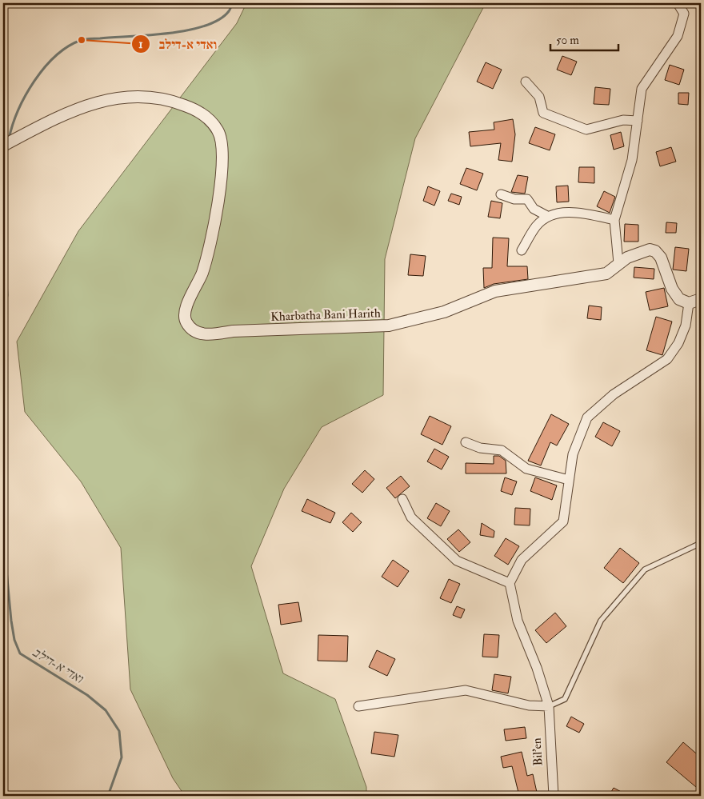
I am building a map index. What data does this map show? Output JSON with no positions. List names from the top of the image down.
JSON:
{
  "streets": {
    "street": ["Kharbatha Bani Harith", "Bil'en"]
  },
  "water": ["ואדי א-דילב"],
  "places": ["ואדי א-דילב"],
  "scale_bar": "50 m"
}
